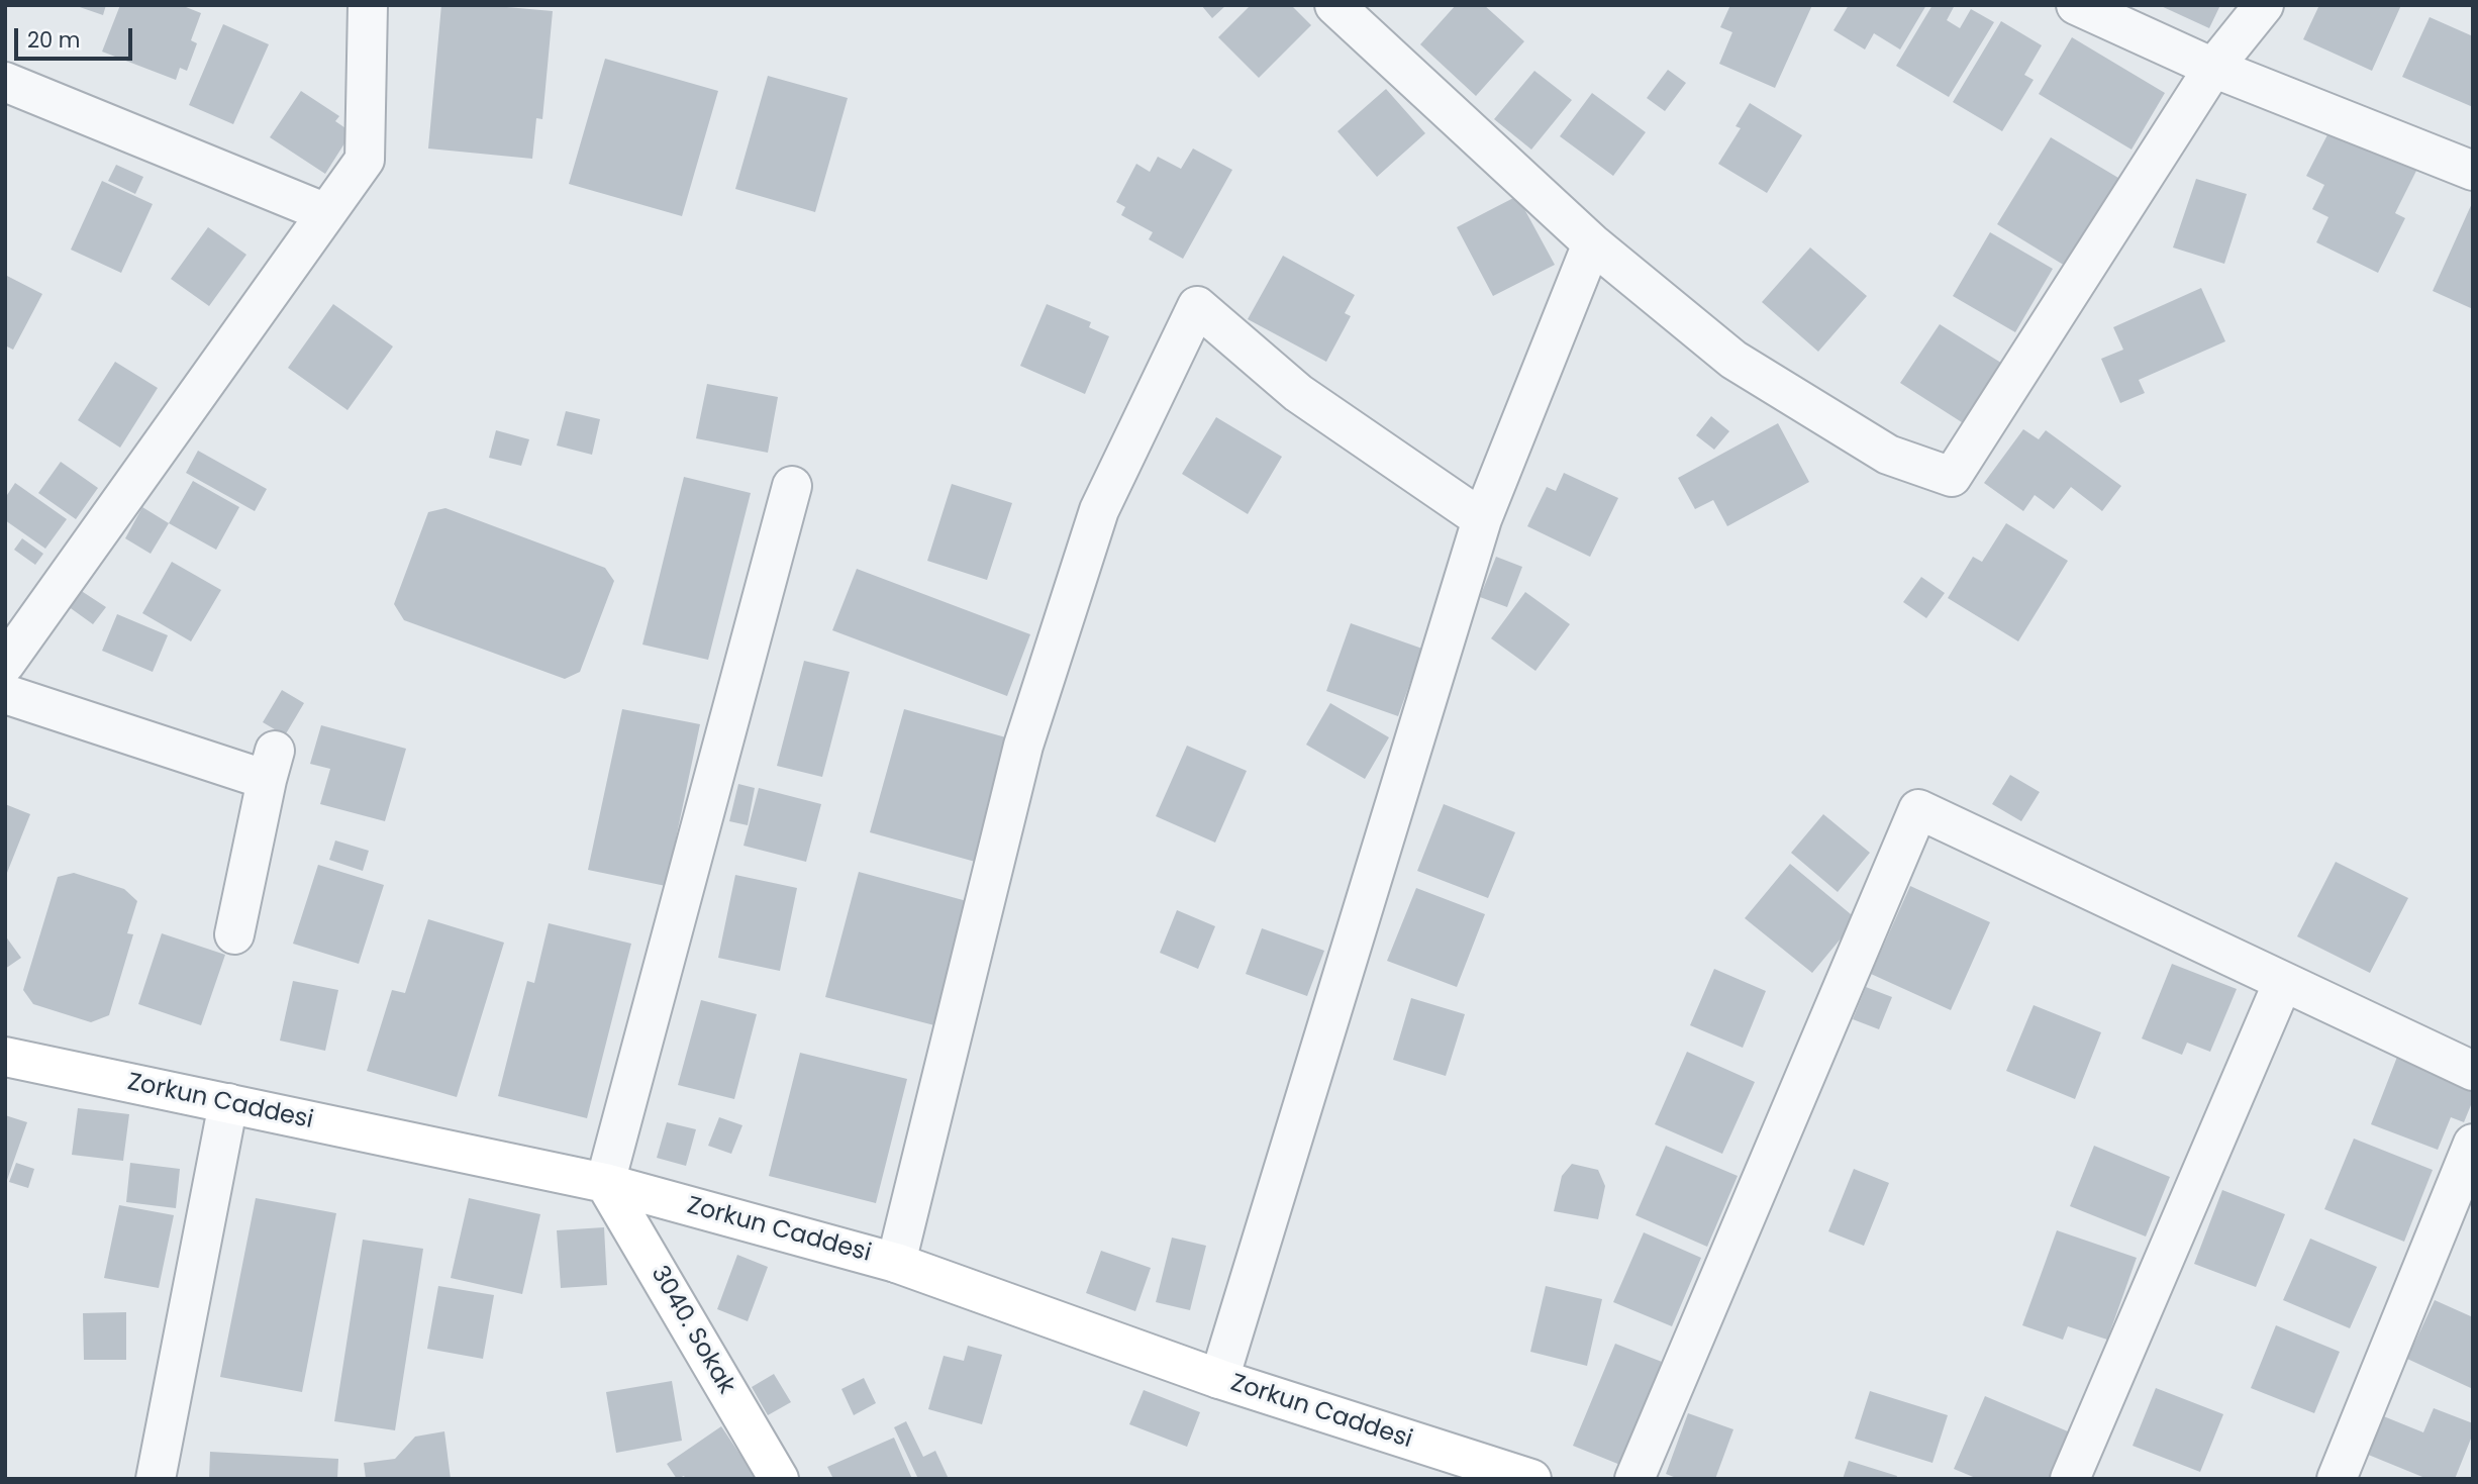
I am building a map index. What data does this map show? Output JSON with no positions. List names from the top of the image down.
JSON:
{
  "streets": {
    "street": ["Zorkun Caddesi", "3040. Sokak"]
  },
  "crossings": [
    ["Zorkun Caddesi", "3040. Sokak"]
  ],
  "scale_bar": "20 m"
}
